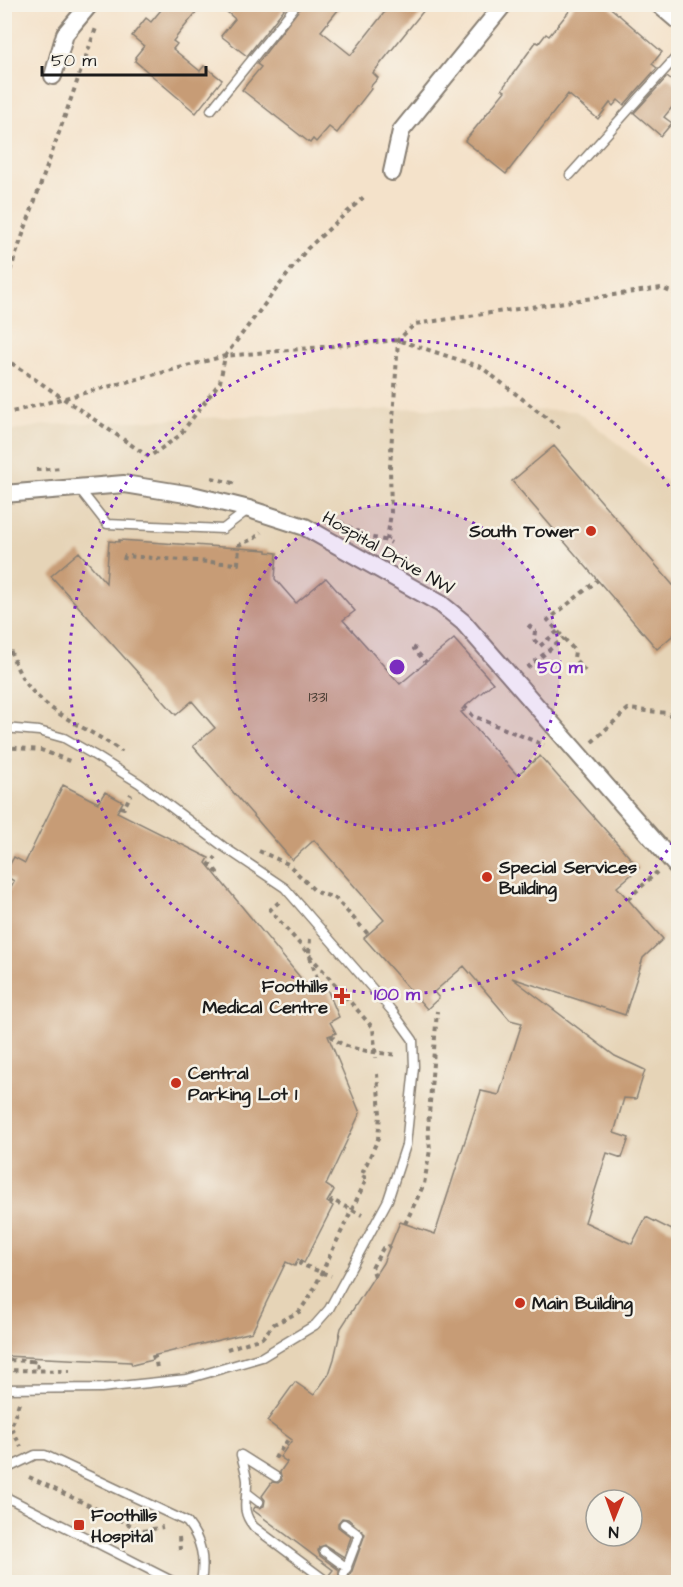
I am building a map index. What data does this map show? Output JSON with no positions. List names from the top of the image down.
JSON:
{
  "streets": {
    "street": ["Hospital Drive NW"]
  },
  "places": {
    "other": [
      "South Tower",
      "Special Services Building",
      "Central Parking Lot 1",
      "Main Building"
    ],
    "health": ["Foothills Medical Centre"],
    "transit": ["Foothills Hospital"]
  },
  "house_numbers": ["1331"],
  "scale_bar": "50 m",
  "north": "bottom",
  "rings": ["50 m", "100 m"]
}
